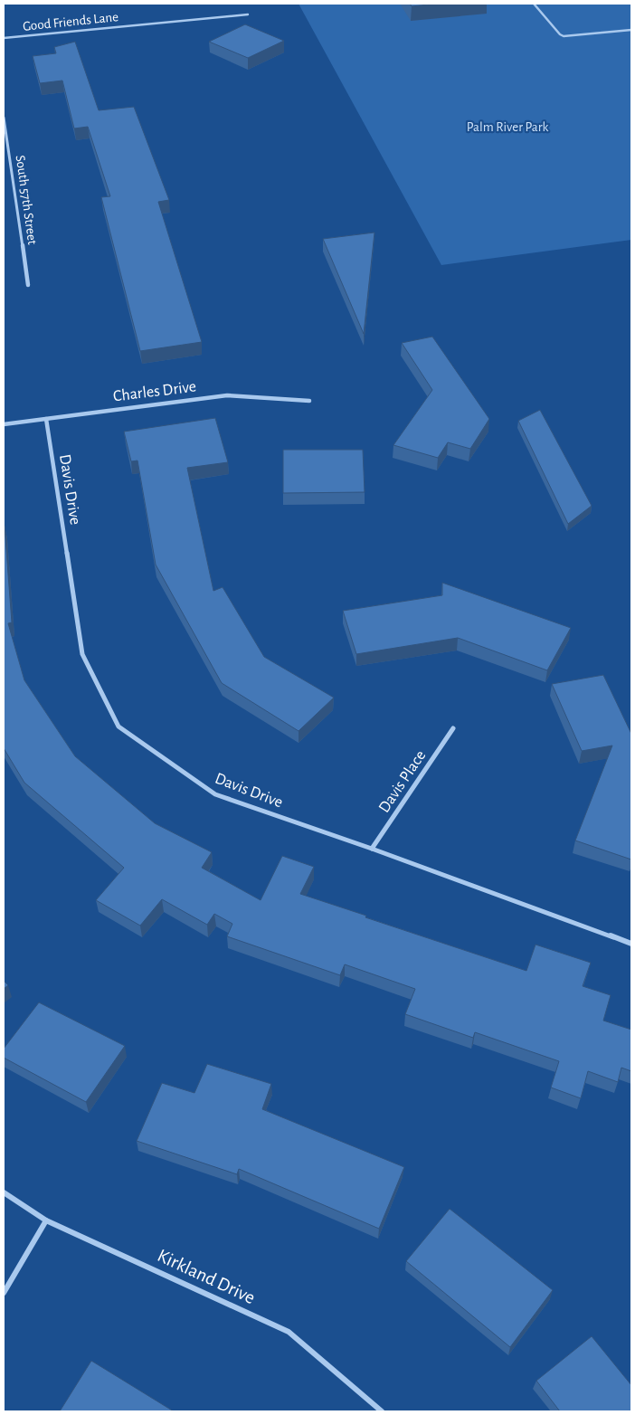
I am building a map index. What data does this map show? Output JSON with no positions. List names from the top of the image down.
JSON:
{
  "streets": {
    "street": [
      "South 57th Street",
      "Charles Drive",
      "Davis Drive",
      "Davis Place",
      "Kirkland Drive"
    ],
    "lane": ["Good Friends Lane"]
  },
  "crossings": [
    ["Charles Drive", "Davis Drive"],
    ["Davis Drive", "Davis Place"]
  ],
  "parks": ["Palm River Park"]
}
